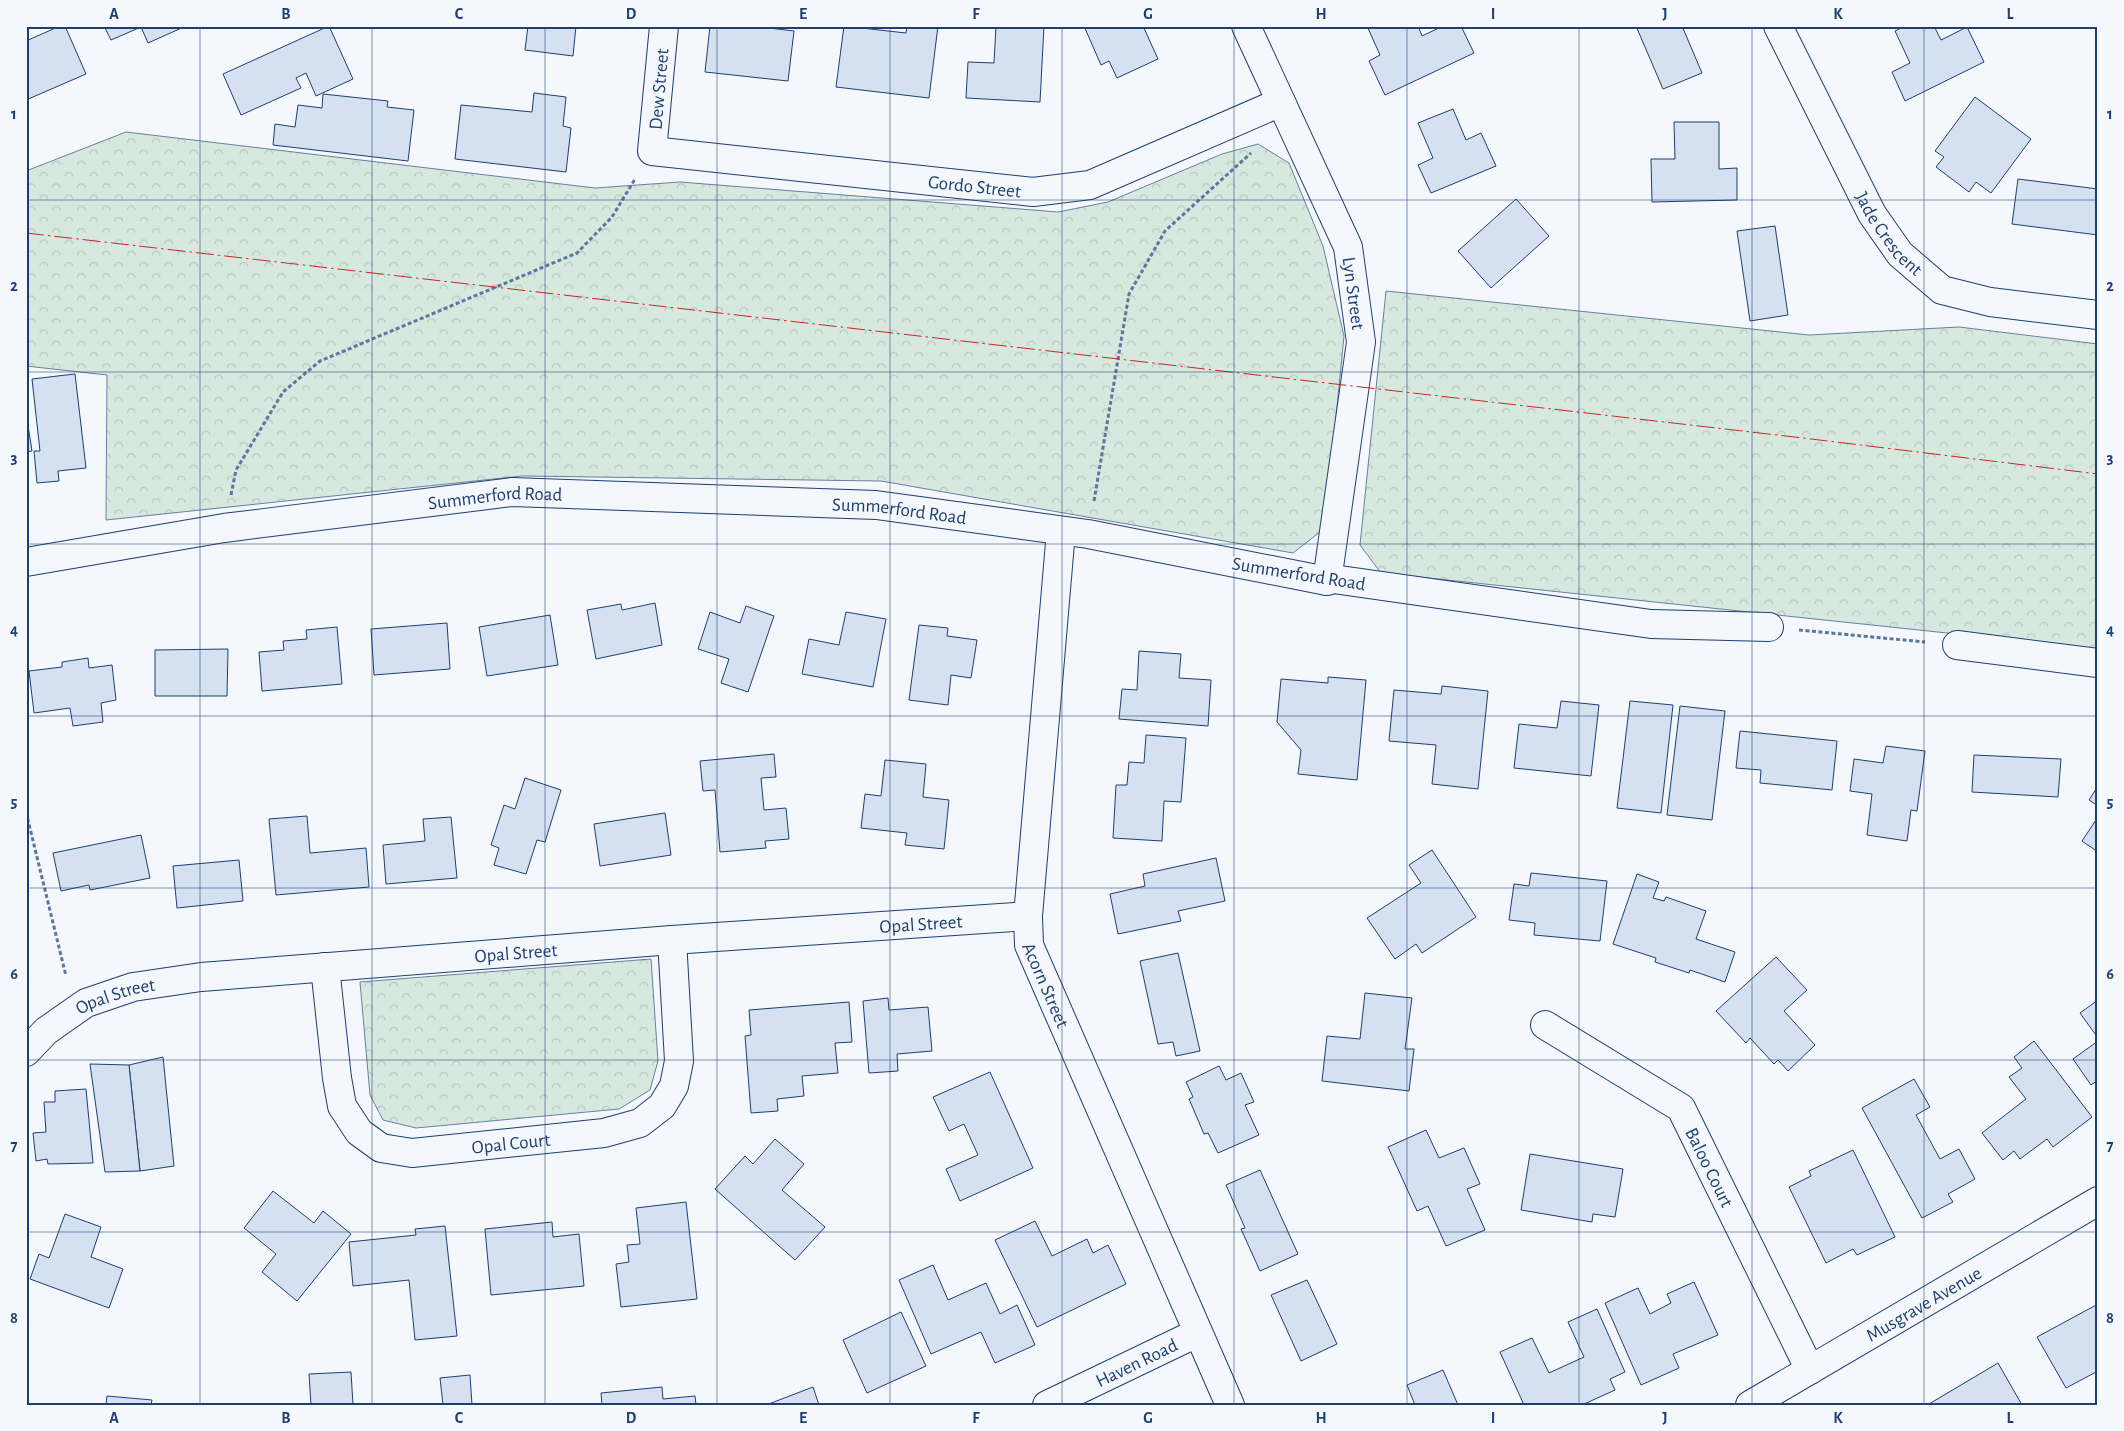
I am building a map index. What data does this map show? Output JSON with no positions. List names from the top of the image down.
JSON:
{
  "streets": {
    "street": [
      "Dew Street",
      "Gordo Street",
      "Jade Crescent",
      "Lyn Street",
      "Summerford Road",
      "Opal Street",
      "Acorn Street",
      "Opal Court",
      "Baloo Court",
      "Musgrave Avenue",
      "Haven Road"
    ]
  },
  "crossings": [
    ["Dew Street", "Gordo Street"],
    ["Gordo Street", "Lyn Street"],
    ["Lyn Street", "Summerford Road"],
    ["Summerford Road", "Acorn Street"],
    ["Opal Street", "Acorn Street"],
    ["Opal Street", "Opal Court"],
    ["Acorn Street", "Haven Road"],
    ["Baloo Court", "Musgrave Avenue"]
  ],
  "grid": {
    "columns": [
      "A",
      "B",
      "C",
      "D",
      "E",
      "F",
      "G",
      "H",
      "I",
      "J",
      "K",
      "L"
    ],
    "rows": [
      "1",
      "2",
      "3",
      "4",
      "5",
      "6",
      "7",
      "8"
    ]
  }
}
